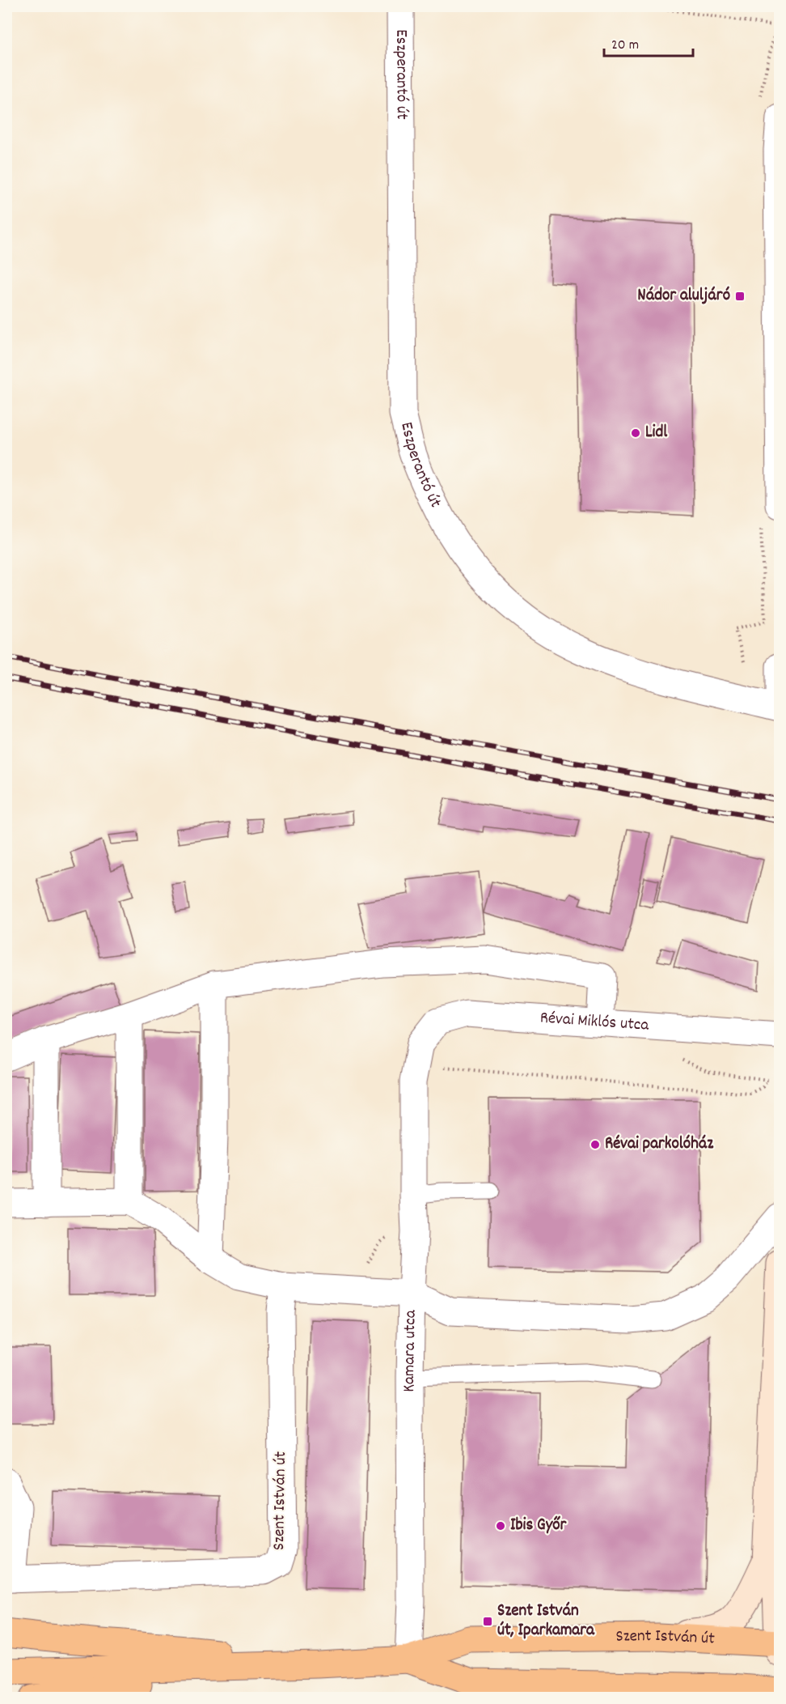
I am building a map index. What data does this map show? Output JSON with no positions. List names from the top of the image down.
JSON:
{
  "streets": {
    "main road": ["Szent István út"],
    "street": ["Eszperantó út", "Révai Miklós utca", "Kamara utca"]
  },
  "crossings": [
    ["Révai Miklós utca", "Kamara utca"],
    ["Kamara utca", "Szent István út"]
  ],
  "places": {
    "transit": ["Nádor aluljáró", "Szent István út, Iparkamara"],
    "other": ["Lidl", "Révai parkolóház", "Ibis Győr"]
  },
  "scale_bar": "20 m"
}
